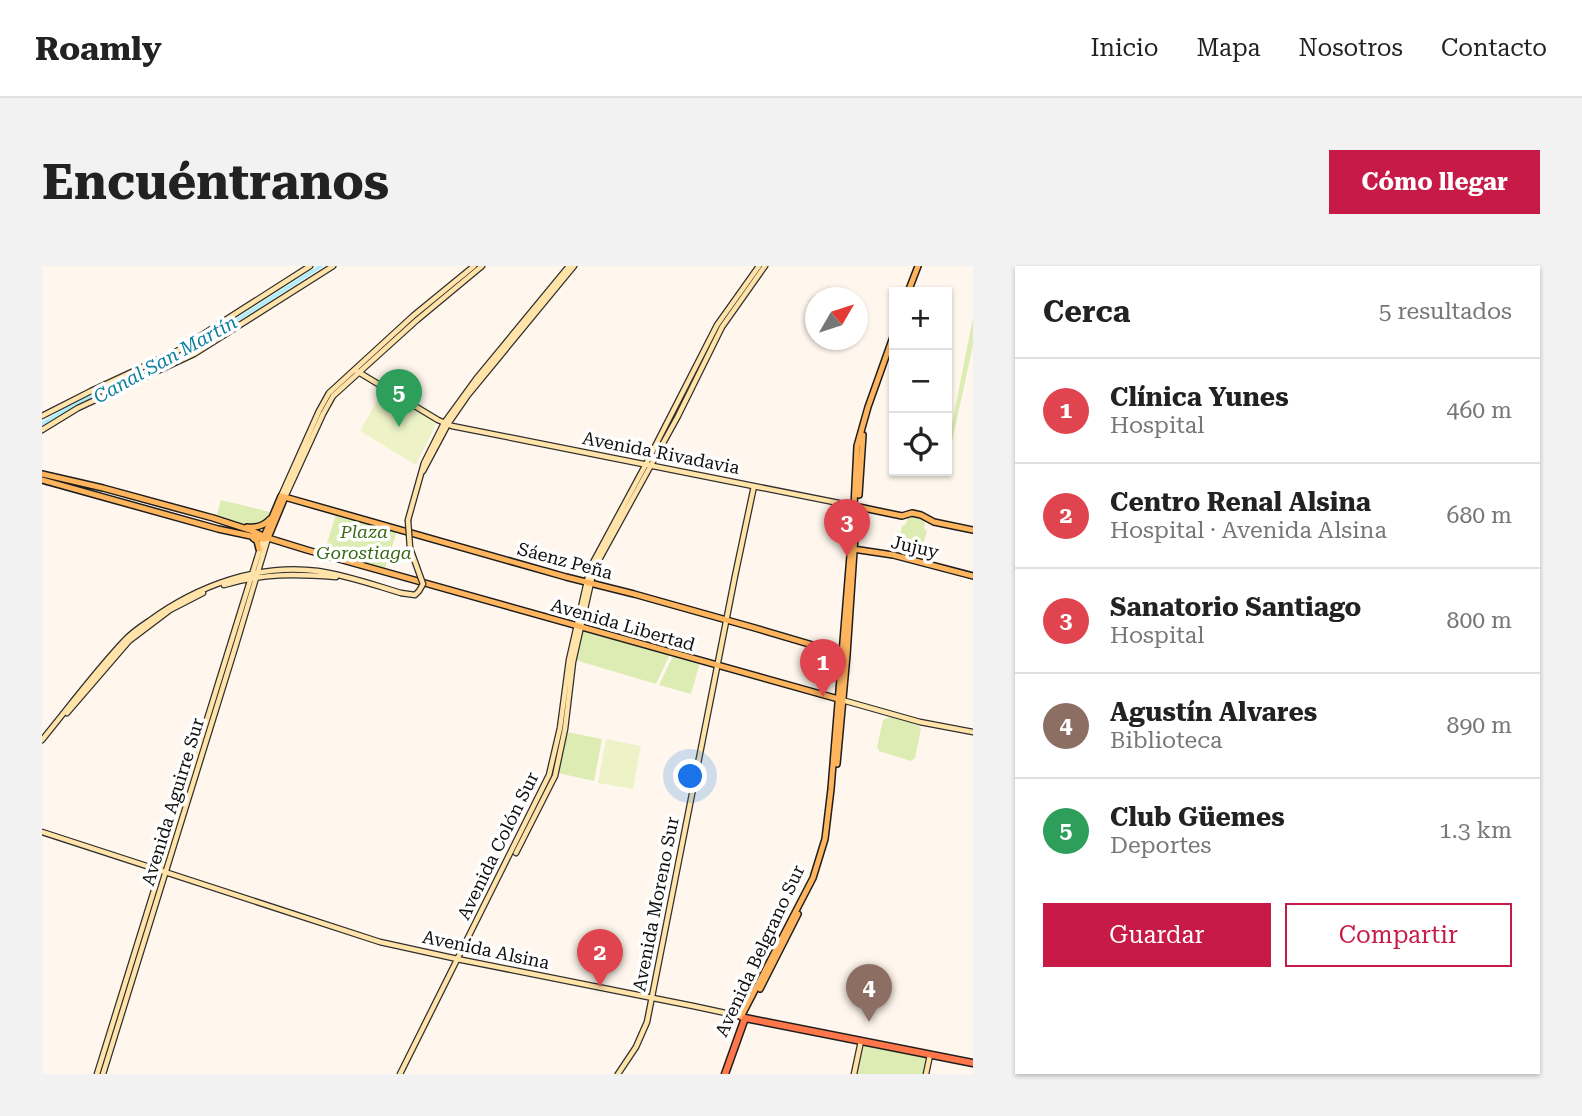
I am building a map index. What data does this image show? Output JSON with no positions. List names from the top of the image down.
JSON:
{
  "streets": {
    "highway": ["Avenida Alsina", "Avenida Belgrano Sur"],
    "main road": [
      "Avenida Rivadavia",
      "Jujuy",
      "Sáenz Peña",
      "Avenida Libertad",
      "Avenida Aguirre Sur",
      "Avenida Colón Sur",
      "Avenida Moreno Sur"
    ]
  },
  "crossings": [
    ["Avenida Rivadavia", "Avenida Colón Sur"],
    ["Avenida Rivadavia", "Avenida Moreno Sur"],
    ["Avenida Rivadavia", "Avenida Belgrano Sur"],
    ["Jujuy", "Avenida Belgrano Sur"],
    ["Sáenz Peña", "Avenida Colón Sur"],
    ["Sáenz Peña", "Avenida Moreno Sur"],
    ["Sáenz Peña", "Avenida Belgrano Sur"],
    ["Avenida Libertad", "Avenida Aguirre Sur"],
    ["Avenida Libertad", "Avenida Colón Sur"],
    ["Avenida Libertad", "Avenida Moreno Sur"],
    ["Avenida Libertad", "Avenida Belgrano Sur"],
    ["Avenida Aguirre Sur", "Avenida Alsina"],
    ["Avenida Colón Sur", "Avenida Alsina"],
    ["Avenida Moreno Sur", "Avenida Alsina"],
    ["Avenida Alsina", "Avenida Belgrano Sur"]
  ],
  "water": ["Canal San Martín"],
  "parks": ["Plaza Gorostiaga"],
  "north": "top right",
  "page": {
    "header": "Roamly",
    "nav": [
      "Inicio",
      "Mapa",
      "Nosotros",
      "Contacto"
    ],
    "buttons": [
      "Cómo llegar",
      ["Guardar", "Compartir"]
    ],
    "title": "Encuéntranos",
    "heading": ["Cerca", "5 resultados"],
    "map_buttons": ["+", "−"],
    "list": [
      {
        "mark": "1",
        "name": "Clínica Yunes",
        "note": "Hospital",
        "value": "460 m"
      },
      {
        "mark": "2",
        "name": "Centro Renal Alsina",
        "note": "Hospital · Avenida Alsina",
        "value": "680 m"
      },
      {
        "mark": "3",
        "name": "Sanatorio Santiago",
        "note": "Hospital",
        "value": "800 m"
      },
      {
        "mark": "4",
        "name": "Agustín Alvares",
        "note": "Biblioteca",
        "value": "890 m"
      },
      {
        "mark": "5",
        "name": "Club Güemes",
        "note": "Deportes",
        "value": "1.3 km"
      }
    ],
    "pins": [
      "5",
      "3",
      "1",
      "2",
      "4"
    ]
  }
}
